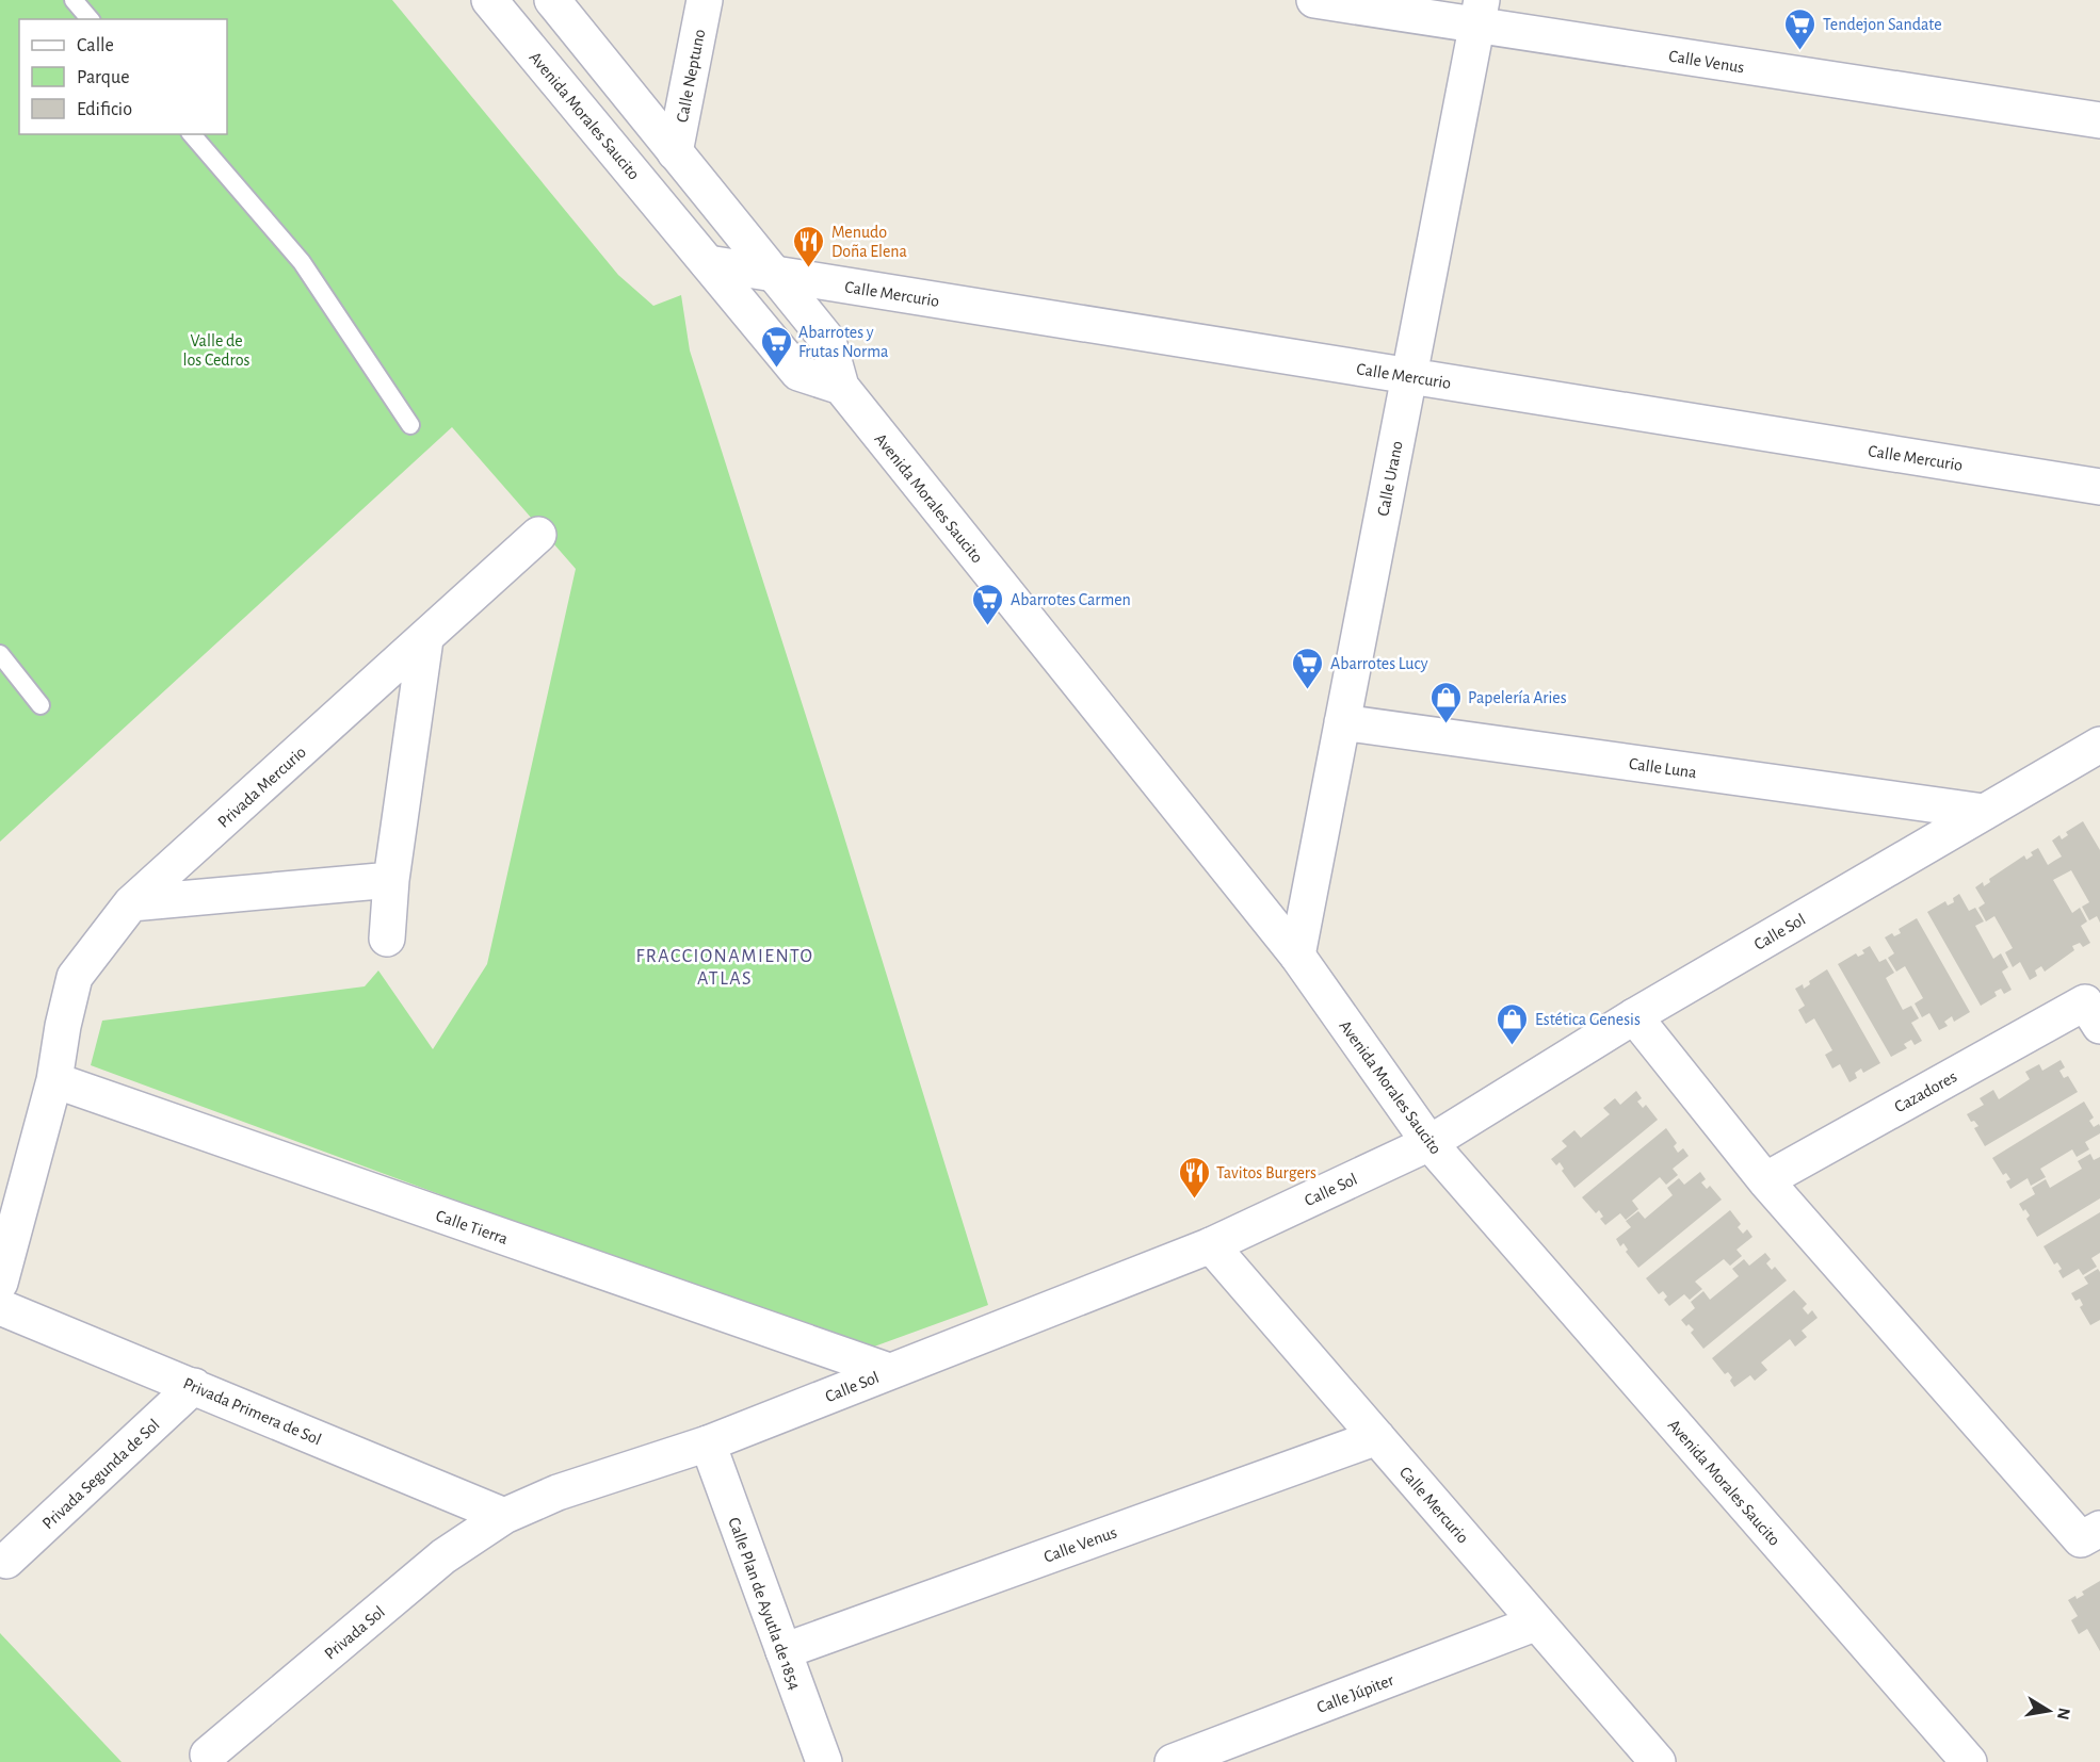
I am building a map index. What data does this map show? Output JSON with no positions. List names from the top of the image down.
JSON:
{
  "streets": {
    "street": [
      "Calle Venus",
      "Calle Neptuno",
      "Avenida Morales Saucito",
      "Calle Mercurio",
      "Calle Urano",
      "Calle Luna",
      "Privada Mercurio",
      "Calle Sol",
      "Cazadores",
      "Calle Tierra",
      "Privada Primera de Sol",
      "Privada Segunda de Sol",
      "Calle Plan de Ayutla de 1854",
      "Privada Sol",
      "Calle Júpiter"
    ]
  },
  "crossings": [
    ["Calle Venus", "Calle Mercurio"],
    ["Calle Venus", "Calle Urano"],
    ["Calle Venus", "Calle Plan de Ayutla de 1854"],
    ["Calle Neptuno", "Avenida Morales Saucito"],
    ["Avenida Morales Saucito", "Calle Mercurio"],
    ["Avenida Morales Saucito", "Calle Urano"],
    ["Avenida Morales Saucito", "Calle Sol"],
    ["Calle Mercurio", "Calle Urano"],
    ["Calle Mercurio", "Calle Sol"],
    ["Calle Mercurio", "Calle Júpiter"],
    ["Calle Urano", "Calle Luna"],
    ["Calle Luna", "Calle Sol"],
    ["Privada Mercurio", "Calle Tierra"],
    ["Calle Sol", "Calle Tierra"],
    ["Calle Sol", "Privada Primera de Sol"],
    ["Calle Sol", "Calle Plan de Ayutla de 1854"],
    ["Calle Sol", "Privada Sol"],
    ["Privada Primera de Sol", "Privada Segunda de Sol"],
    ["Privada Primera de Sol", "Privada Sol"]
  ],
  "districts": ["FRACCIONAMIENTO ATLAS"],
  "parks": ["Valle de los Cedros"],
  "places": {
    "supermarket": [
      "Tendejon Sandate",
      "Abarrotes y Frutas Norma",
      "Abarrotes Carmen",
      "Abarrotes Lucy"
    ],
    "restaurant": ["Menudo Doña Elena", "Tavitos Burgers"],
    "shop": ["Papelería Aries", "Estética Genesis"]
  },
  "legend": ["Calle", "Parque", "Edificio"],
  "north": "right"
}
